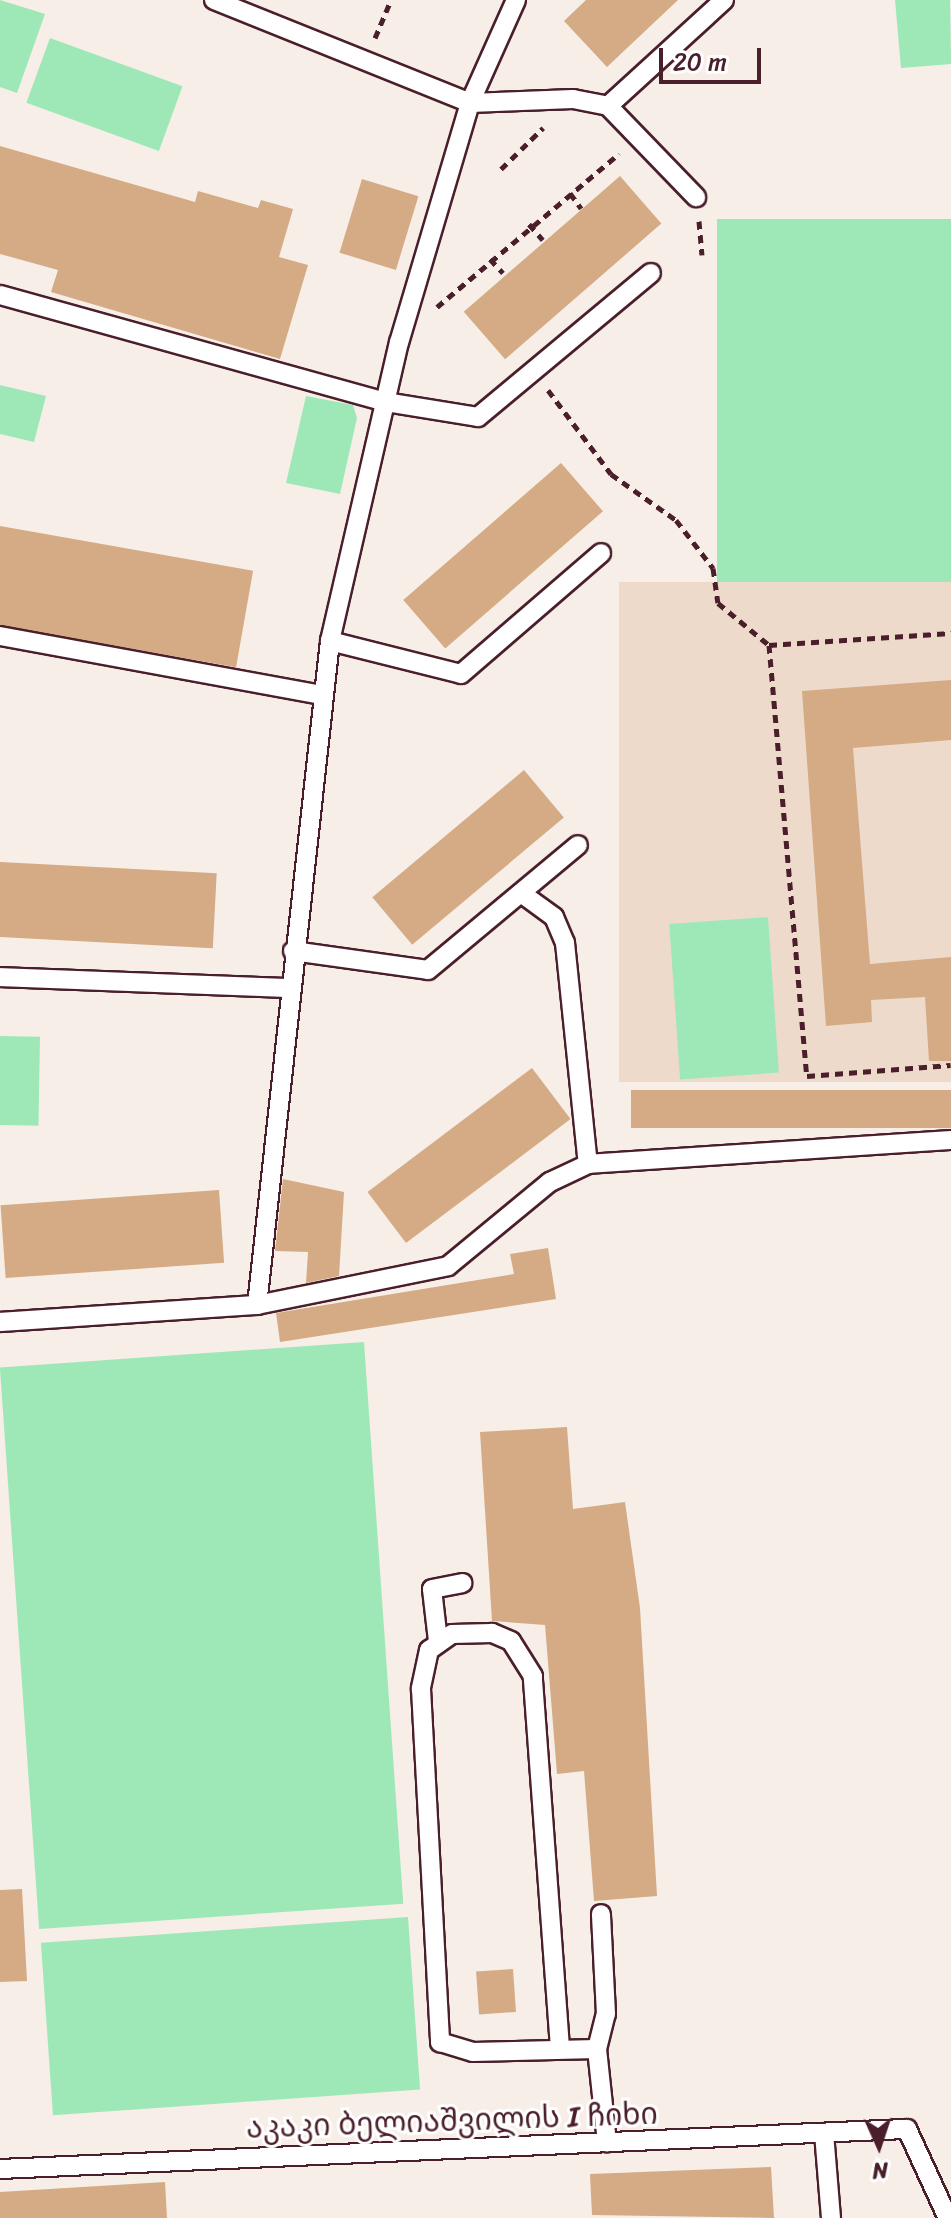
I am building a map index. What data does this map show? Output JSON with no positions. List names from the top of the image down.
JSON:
{
  "streets": {
    "lane": ["აკაკი ბელიაშვილის I ჩიხი"]
  },
  "scale_bar": "20 m",
  "north": "bottom"
}
